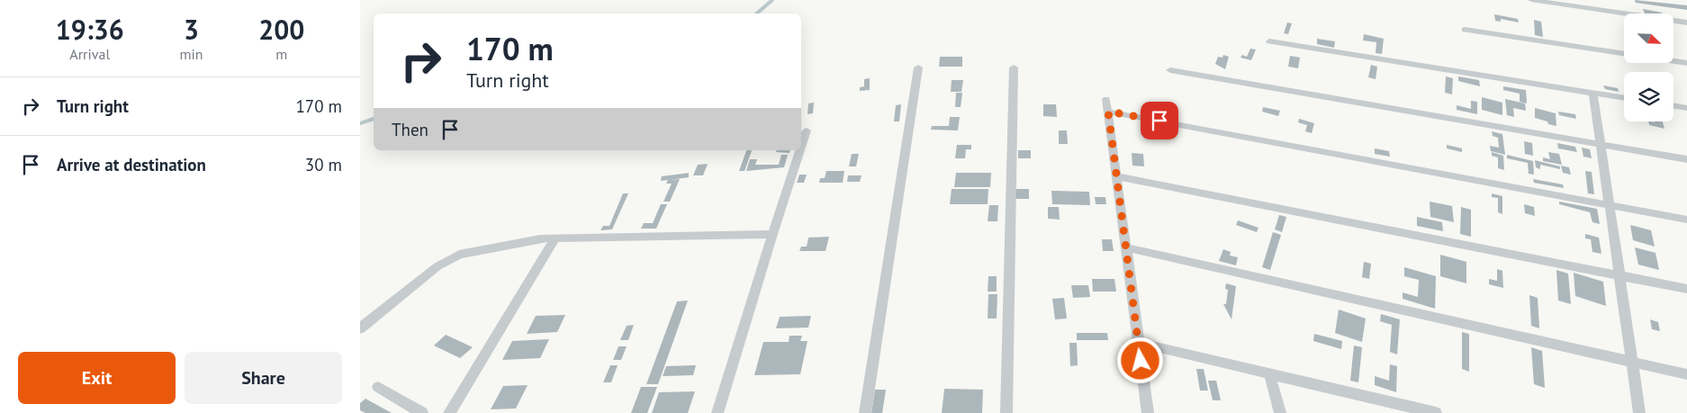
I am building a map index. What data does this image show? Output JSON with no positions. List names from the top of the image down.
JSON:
{
  "north": "bottom right",
  "page": {
    "eta": [
      "19:36",
      "Arrival",
      "3",
      "min",
      "200",
      "m"
    ],
    "turn": ["170 m", "Turn right"],
    "list": [
      {
        "name": "Turn right",
        "value": "170 m"
      },
      {
        "name": "Arrive at destination",
        "value": "30 m"
      }
    ],
    "then": "Then",
    "buttons": ["Exit", "Share"]
  }
}
